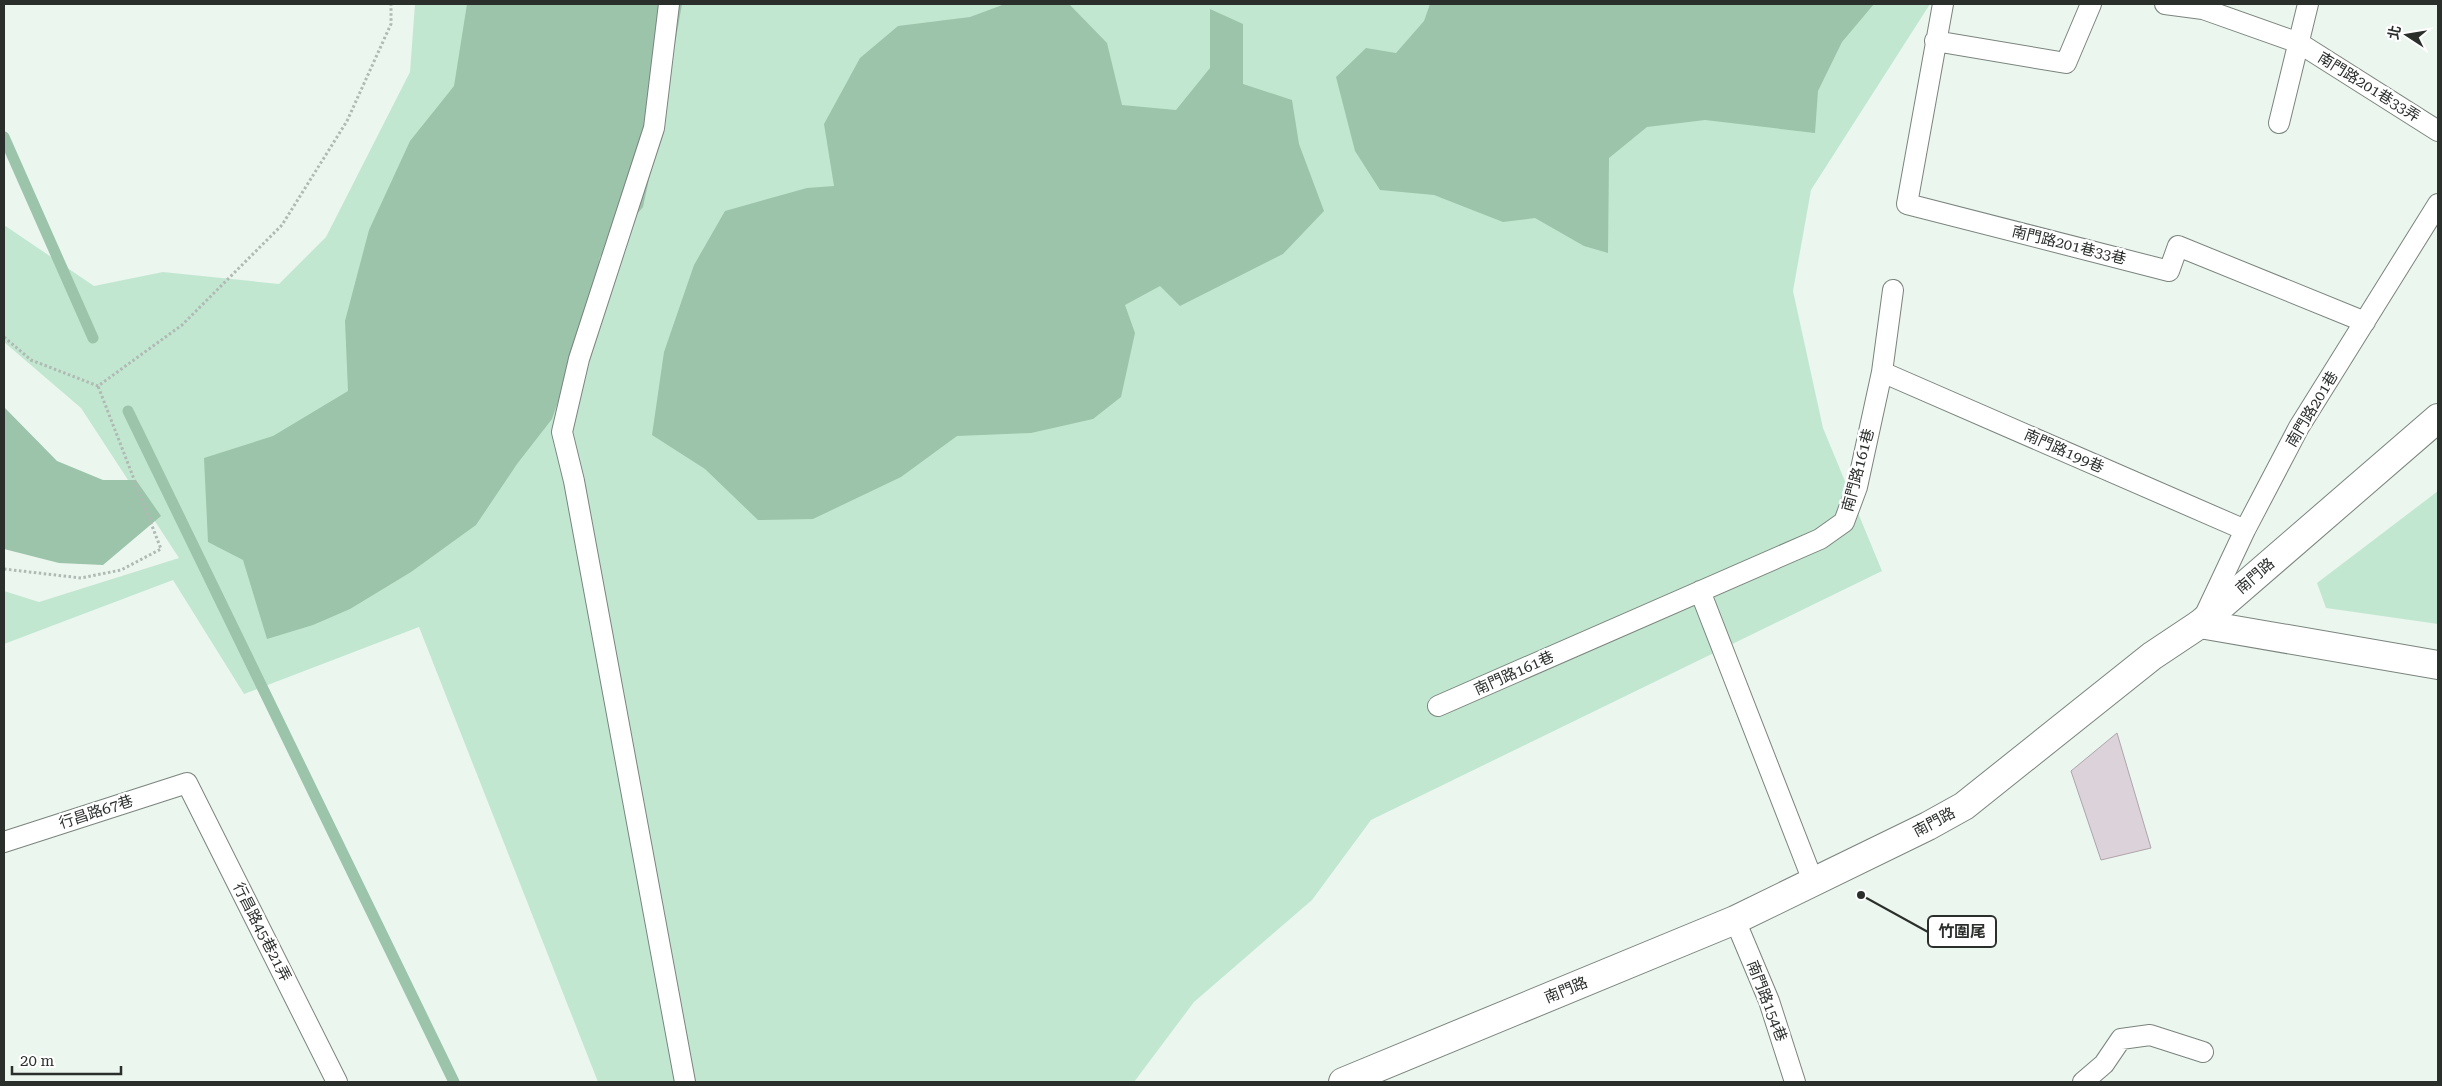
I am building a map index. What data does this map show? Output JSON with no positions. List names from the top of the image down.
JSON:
{
  "streets": {
    "street": ["南門路"],
    "lane": [
      "南門路201巷33弄",
      "南門路201巷33巷",
      "南門路201巷",
      "南門路199巷",
      "南門路161巷",
      "行昌路67巷",
      "行昌路45巷21弄",
      "南門路154巷"
    ]
  },
  "crossings": [
    ["南門路201巷33巷", "南門路201巷"],
    ["南門路201巷", "南門路199巷"],
    ["南門路201巷", "南門路"],
    ["南門路199巷", "南門路161巷"],
    ["南門路", "南門路154巷"],
    ["行昌路67巷", "行昌路45巷21弄"]
  ],
  "places": ["竹圍尾"],
  "scale_bar": "20 m",
  "north": "left"
}
